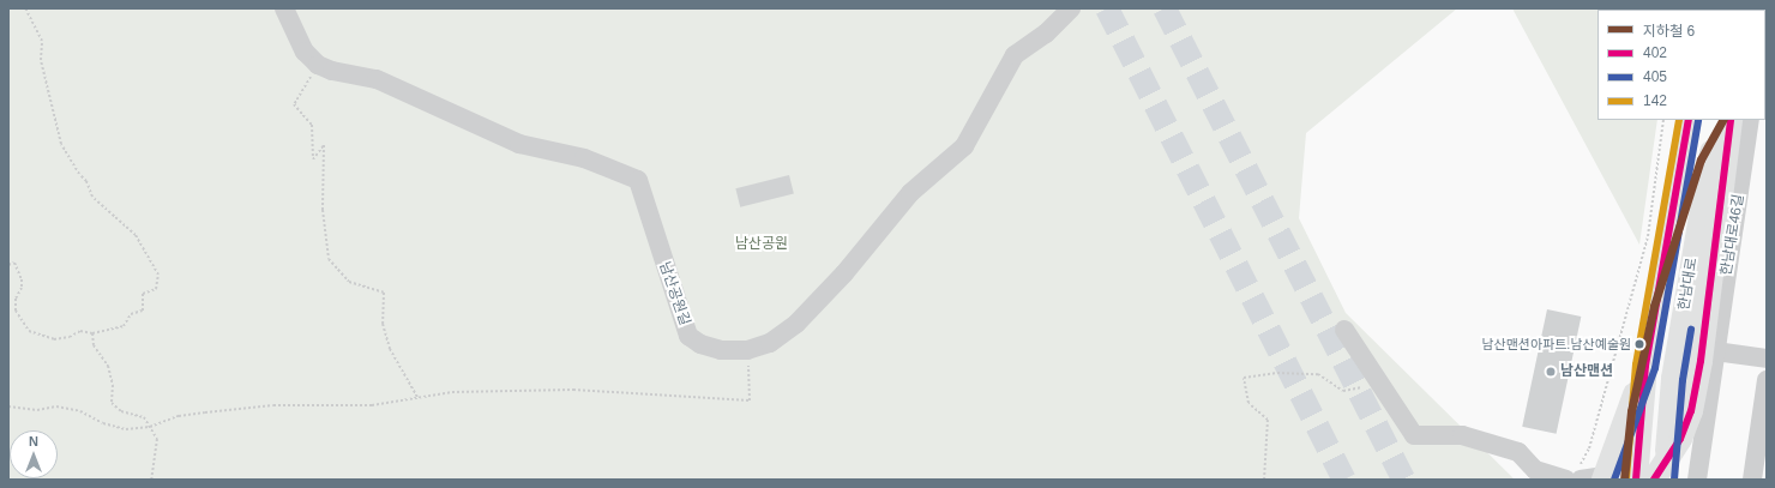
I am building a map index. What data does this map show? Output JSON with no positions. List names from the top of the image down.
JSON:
{
  "streets": {
    "main road": ["한남대로"],
    "street": ["한남대로46길", "남산공원길"]
  },
  "parks": ["남산공원"],
  "places": ["남산맨션아파트.남산예술원", "남산맨션"],
  "lines": [
    "metro line 6",
    "transit line 402",
    "transit line 405",
    "transit line 142"
  ],
  "legend": [
    "지하철 6",
    "402",
    "405",
    "142"
  ],
  "north": "top"
}
